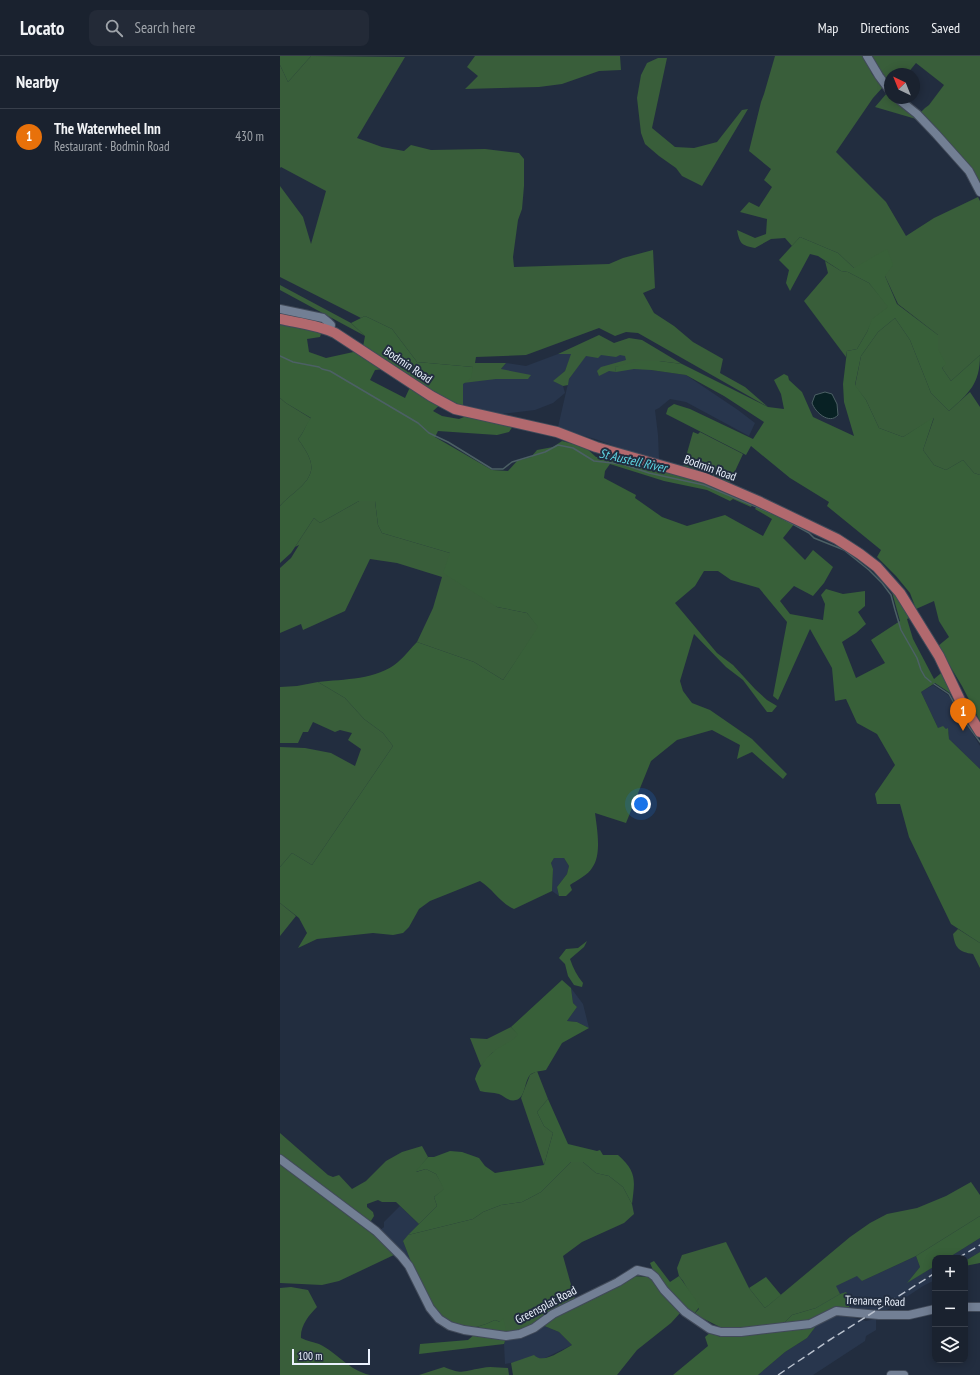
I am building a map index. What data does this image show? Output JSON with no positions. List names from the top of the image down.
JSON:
{
  "streets": {
    "main road": ["Bodmin Road"],
    "street": ["Trenance Road", "Greensplat Road"]
  },
  "crossings": [
    ["Trenance Road", "Greensplat Road"]
  ],
  "water": ["St Austell River"],
  "scale_bar": "100 m",
  "north": "top left",
  "page": {
    "header": "Locato",
    "search": "Search here",
    "nav": ["Map", "Directions", "Saved"],
    "heading": "Nearby",
    "list": [
      {
        "mark": "1",
        "name": "The Waterwheel Inn",
        "note": "Restaurant · Bodmin Road",
        "value": "430 m"
      }
    ],
    "pins": "1",
    "map_buttons": ["+", "−"],
    "scale": "100 m"
  }
}
